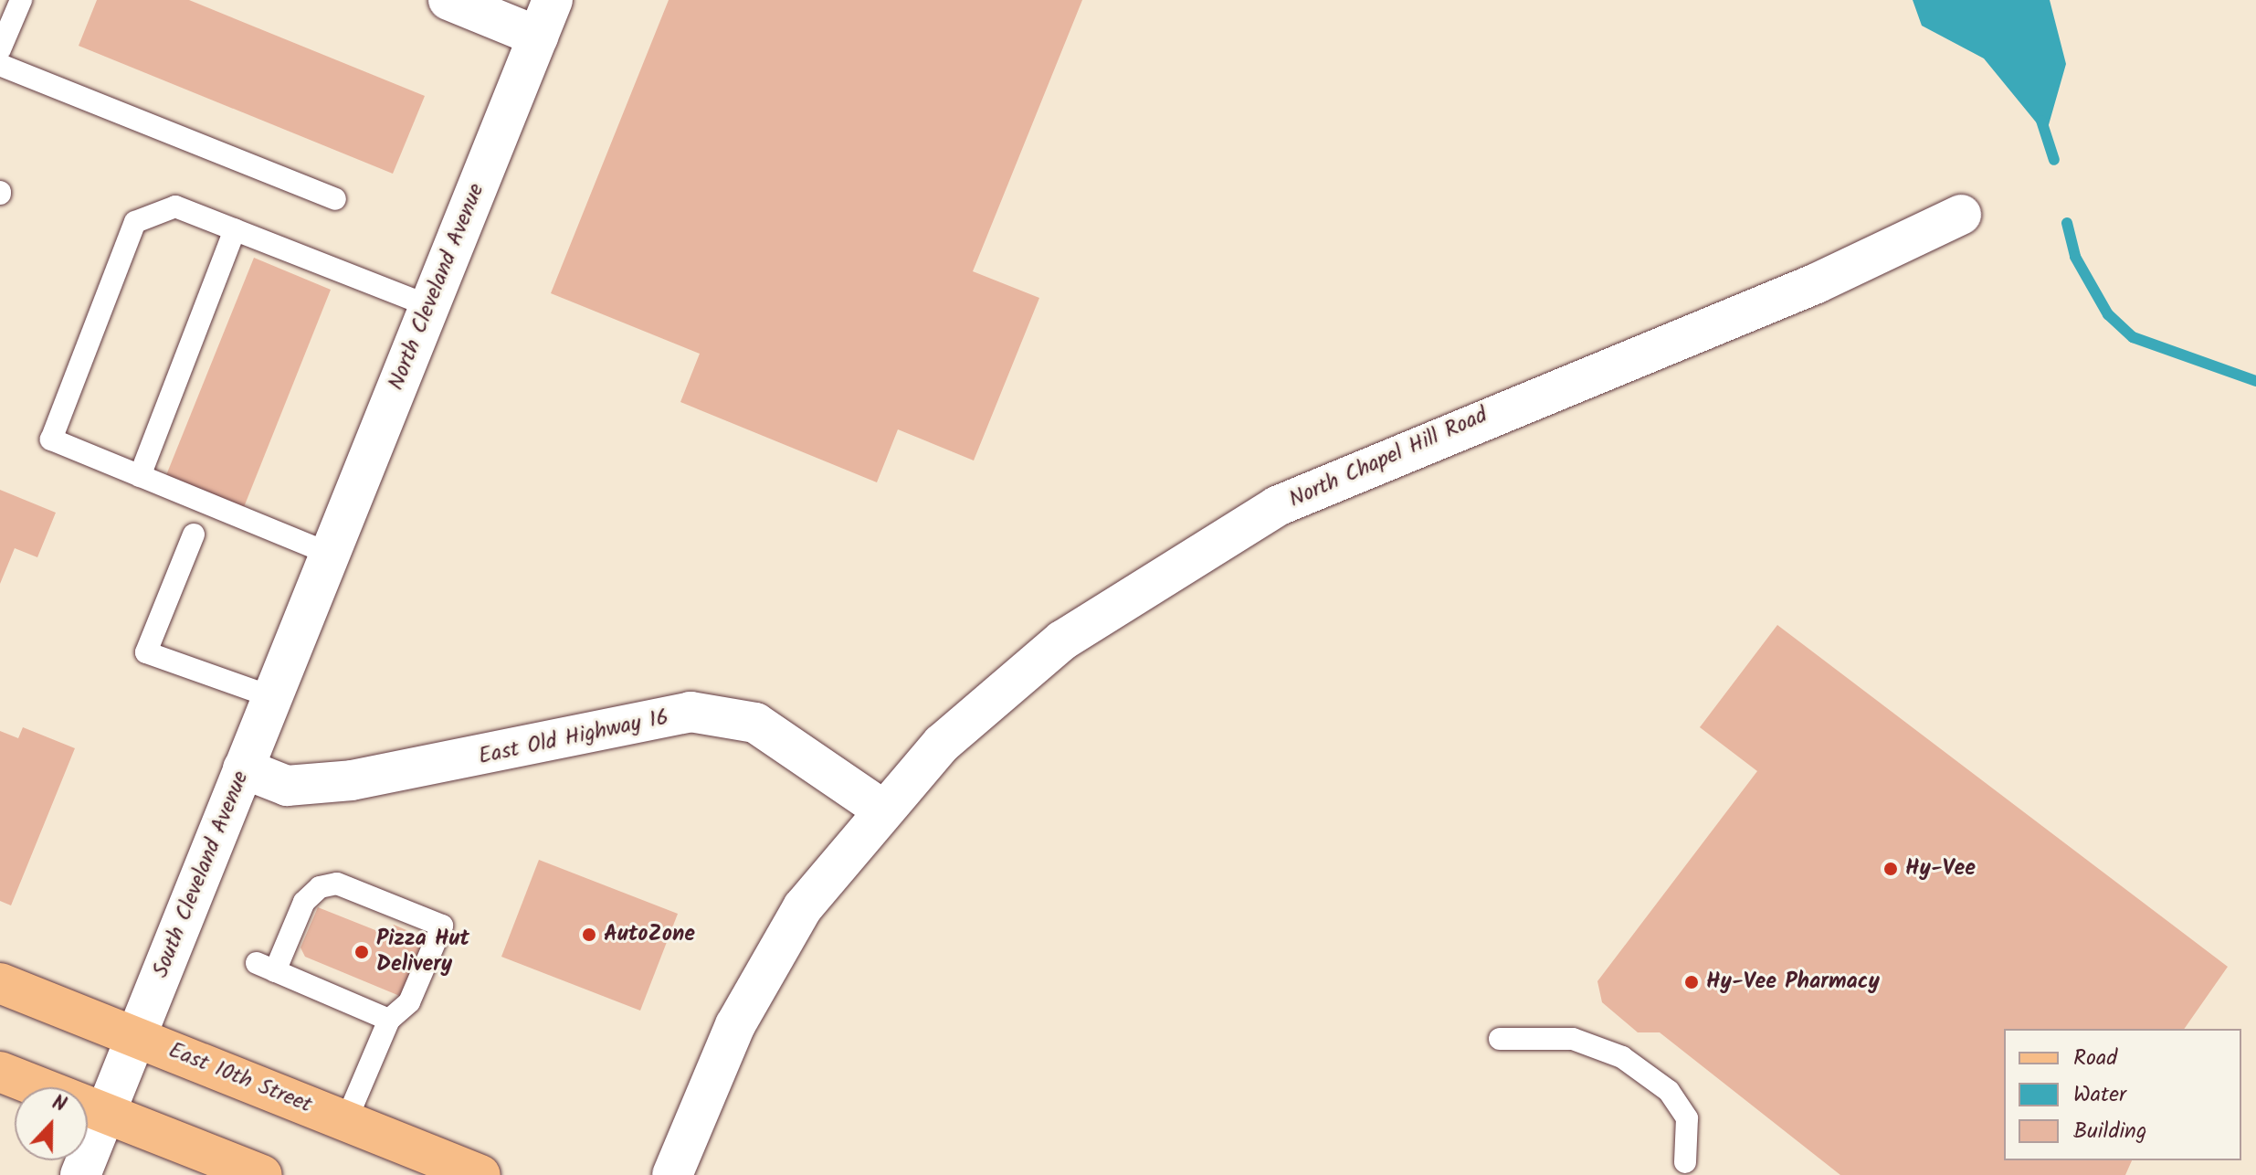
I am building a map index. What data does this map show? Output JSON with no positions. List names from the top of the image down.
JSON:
{
  "streets": {
    "main road": ["East 10th Street"],
    "street": [
      "North Cleveland Avenue",
      "North Chapel Hill Road",
      "East Old Highway 16",
      "South Cleveland Avenue"
    ]
  },
  "crossings": [
    ["North Cleveland Avenue", "South Cleveland Avenue"],
    ["North Chapel Hill Road", "East Old Highway 16"],
    ["East Old Highway 16", "South Cleveland Avenue"],
    ["South Cleveland Avenue", "East 10th Street"]
  ],
  "places": [
    "Hy-Vee",
    "AutoZone",
    "Pizza Hut Delivery",
    "Hy-Vee Pharmacy"
  ],
  "legend": ["Road", "Water", "Building"],
  "north": "top"
}
